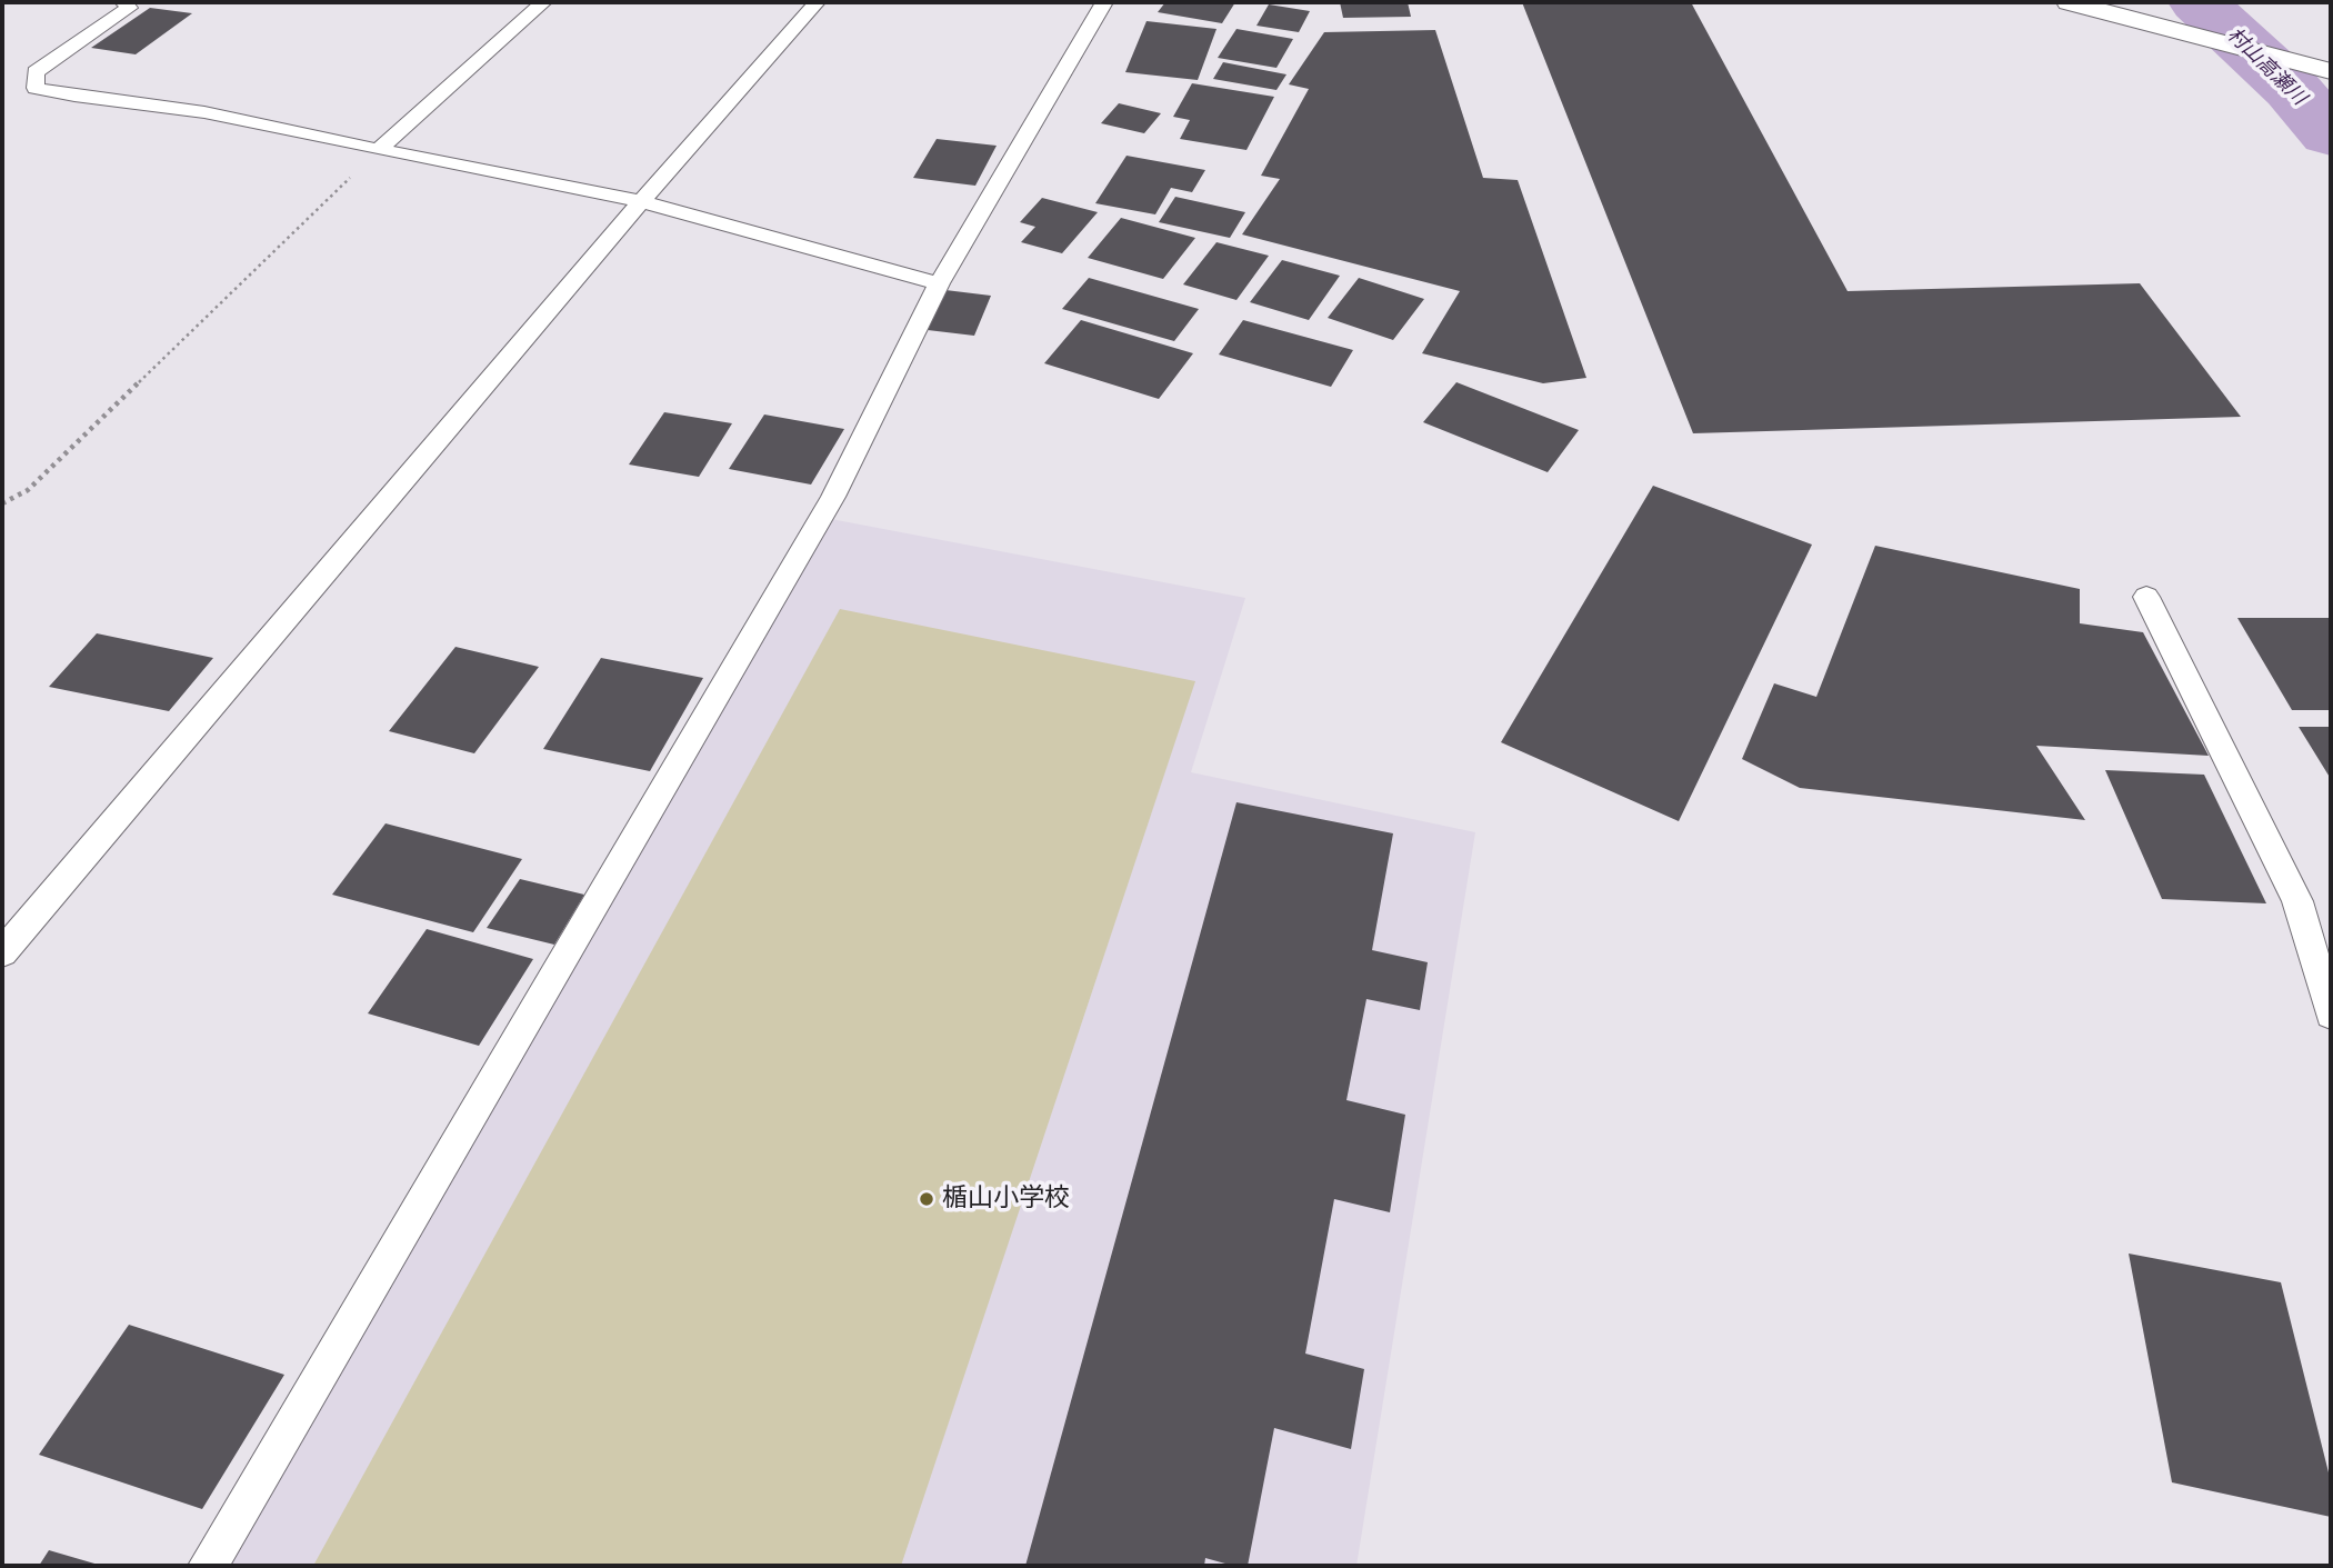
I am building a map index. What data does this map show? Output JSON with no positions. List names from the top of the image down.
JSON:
{
  "water": ["村山高瀬川"],
  "places": ["楯山小学校"]
}
